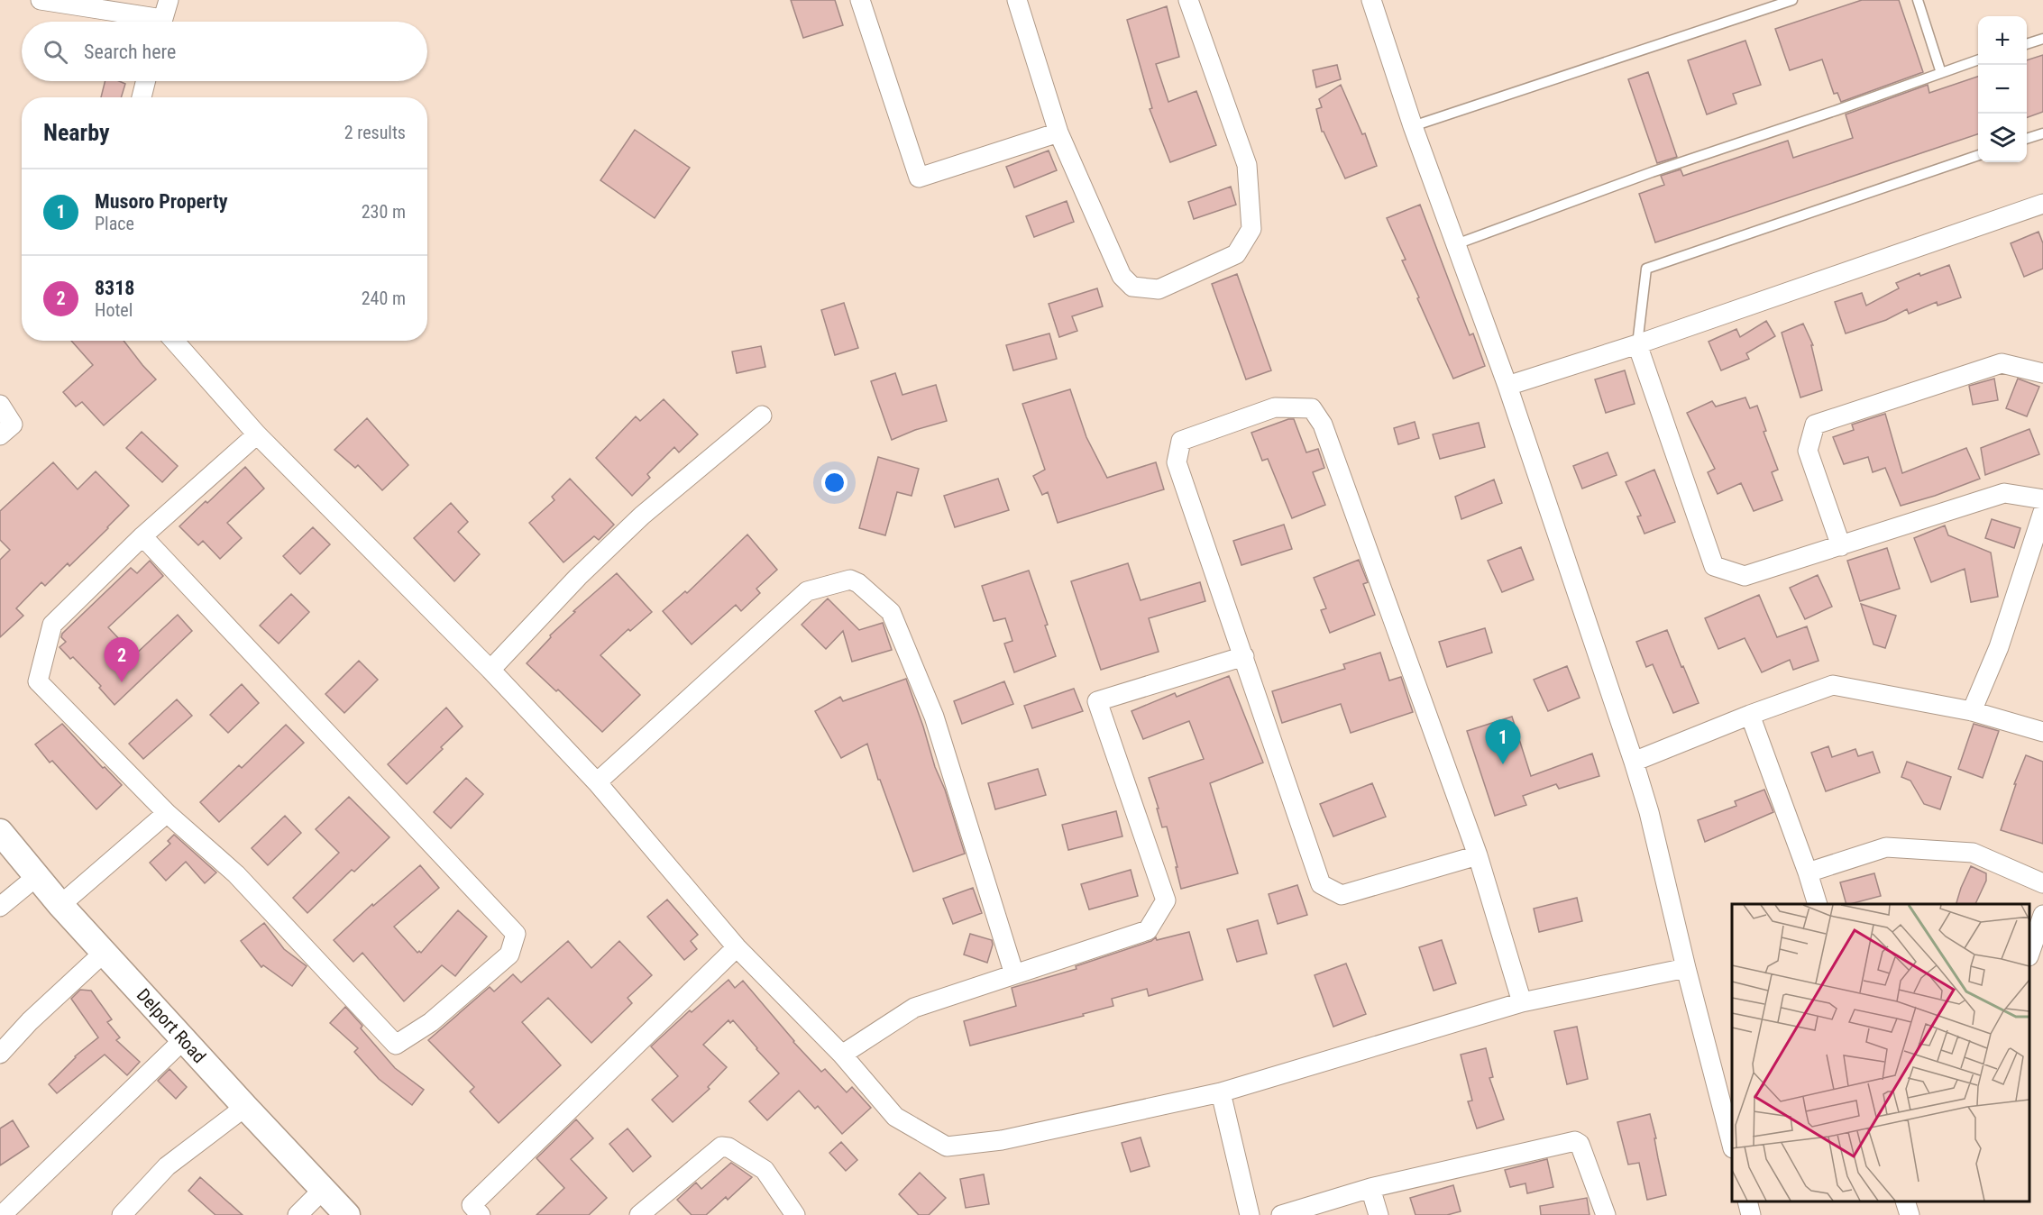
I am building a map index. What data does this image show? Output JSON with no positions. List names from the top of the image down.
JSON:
{
  "streets": {
    "main road": ["Delport Road"]
  },
  "page": {
    "map_buttons": ["+", "−"],
    "search": "Search here",
    "heading": ["Nearby", "2 results"],
    "list": [
      {
        "mark": "1",
        "name": "Musoro Property",
        "note": "Place",
        "value": "230 m"
      },
      {
        "mark": "2",
        "name": "8318",
        "note": "Hotel",
        "value": "240 m"
      }
    ],
    "pins": ["2", "1"]
  }
}
